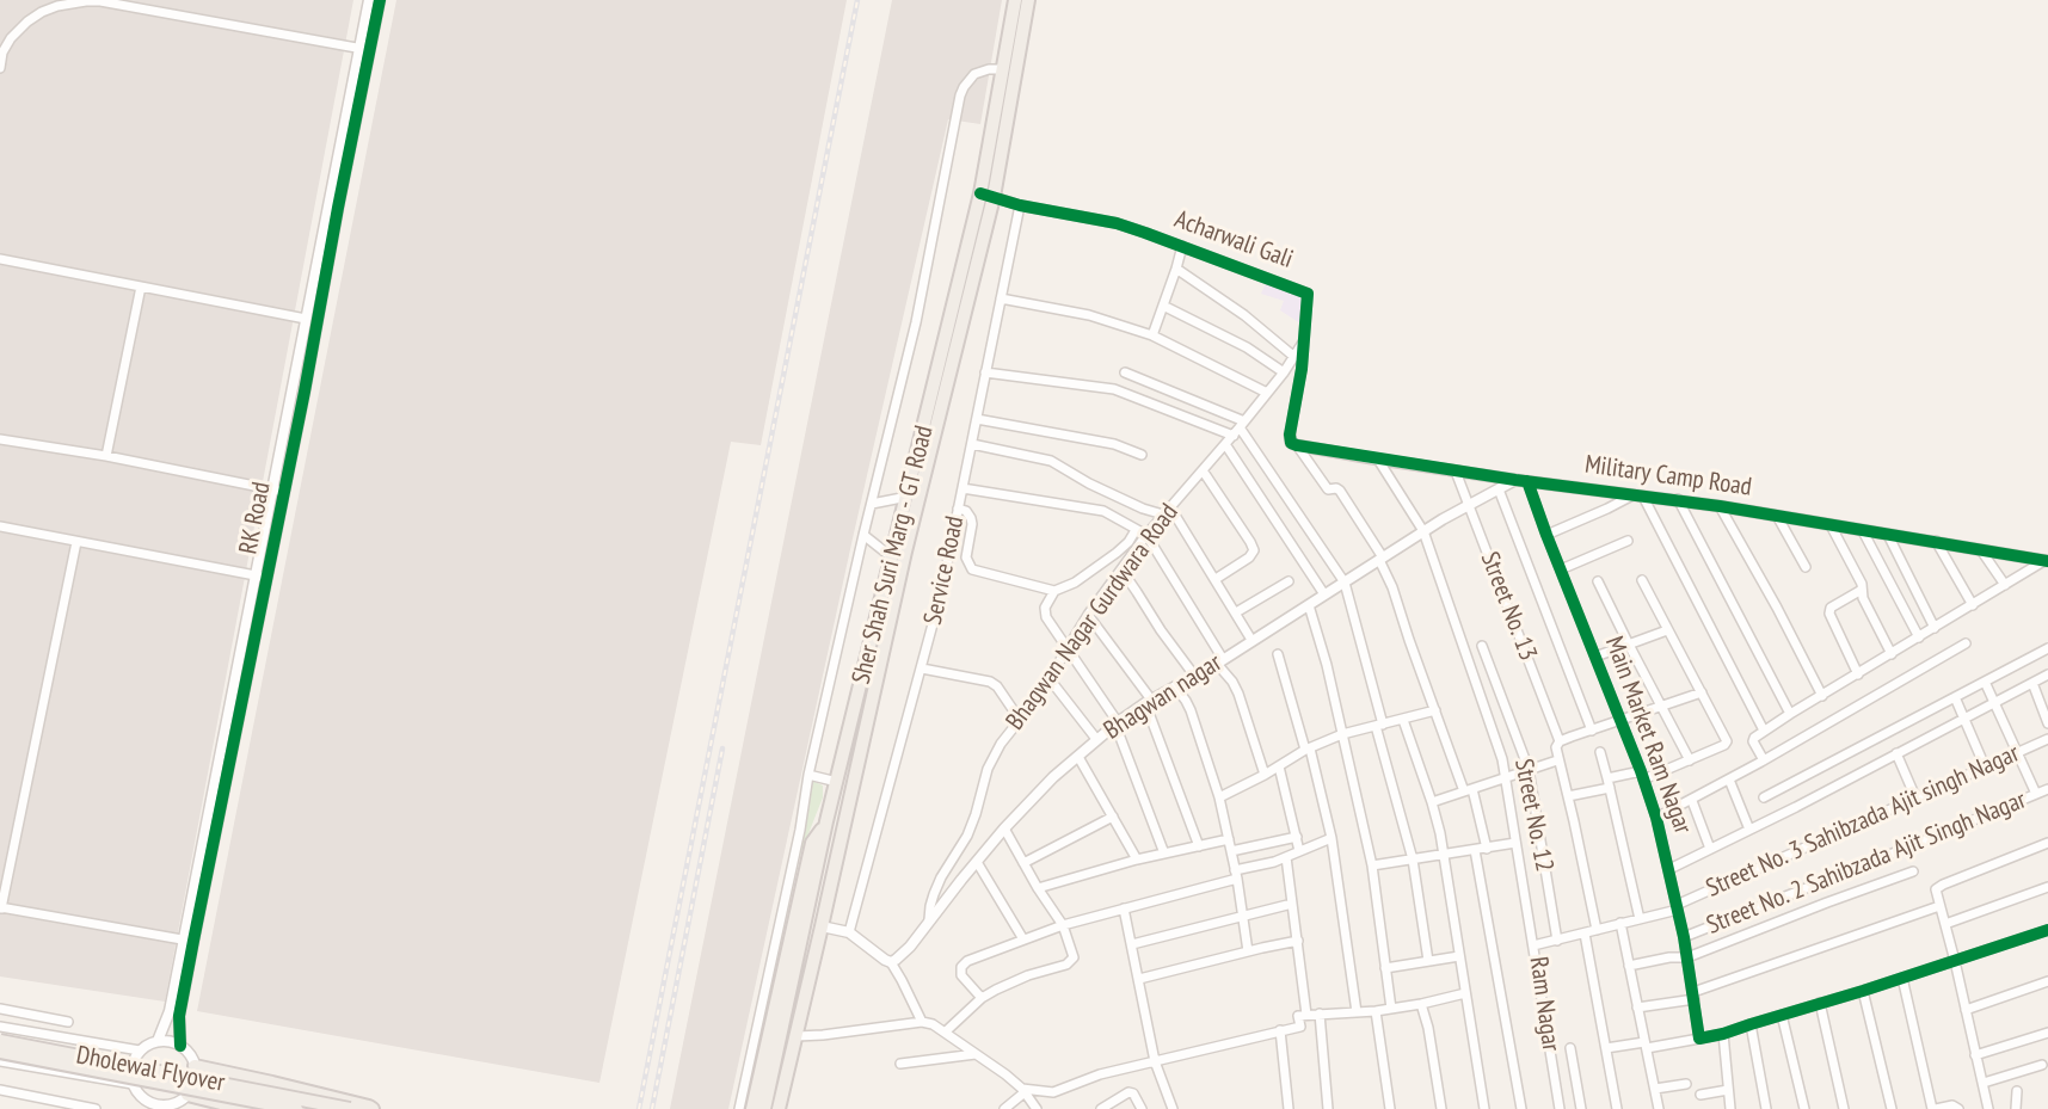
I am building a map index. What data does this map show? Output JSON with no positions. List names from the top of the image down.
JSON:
{
  "streets": {
    "main road": ["Sher Shah Suri Marg - GT Road", "Dholewal Flyover"],
    "street": [
      "Acharwali Gali",
      "Military Camp Road",
      "RK Road",
      "Service Road",
      "Street No. 13",
      "Bhagwan Nagar Gurdwara Road",
      "Bhagwan nagar",
      "Main Market Ram Nagar",
      "Street No. 12",
      "Street No. 3 Sahibzada Ajit singh Nagar",
      "Street No. 2 Sahibzada Ajit Singh Nagar",
      "Ram Nagar"
    ]
  },
  "crossings": [
    ["Acharwali Gali", "Sher Shah Suri Marg - GT Road"],
    ["Acharwali Gali", "Service Road"],
    ["Acharwali Gali", "Bhagwan Nagar Gurdwara Road"],
    ["Military Camp Road", "Street No. 13"],
    ["Military Camp Road", "Bhagwan nagar"],
    ["Military Camp Road", "Main Market Ram Nagar"],
    ["Street No. 13", "Bhagwan nagar"],
    ["Bhagwan Nagar Gurdwara Road", "Bhagwan nagar"],
    ["Main Market Ram Nagar", "Street No. 3 Sahibzada Ajit singh Nagar"],
    ["Main Market Ram Nagar", "Street No. 2 Sahibzada Ajit Singh Nagar"],
    ["Main Market Ram Nagar", "Ram Nagar"],
    ["Street No. 12", "Ram Nagar"],
    ["Street No. 3 Sahibzada Ajit singh Nagar", "Ram Nagar"]
  ]
}
